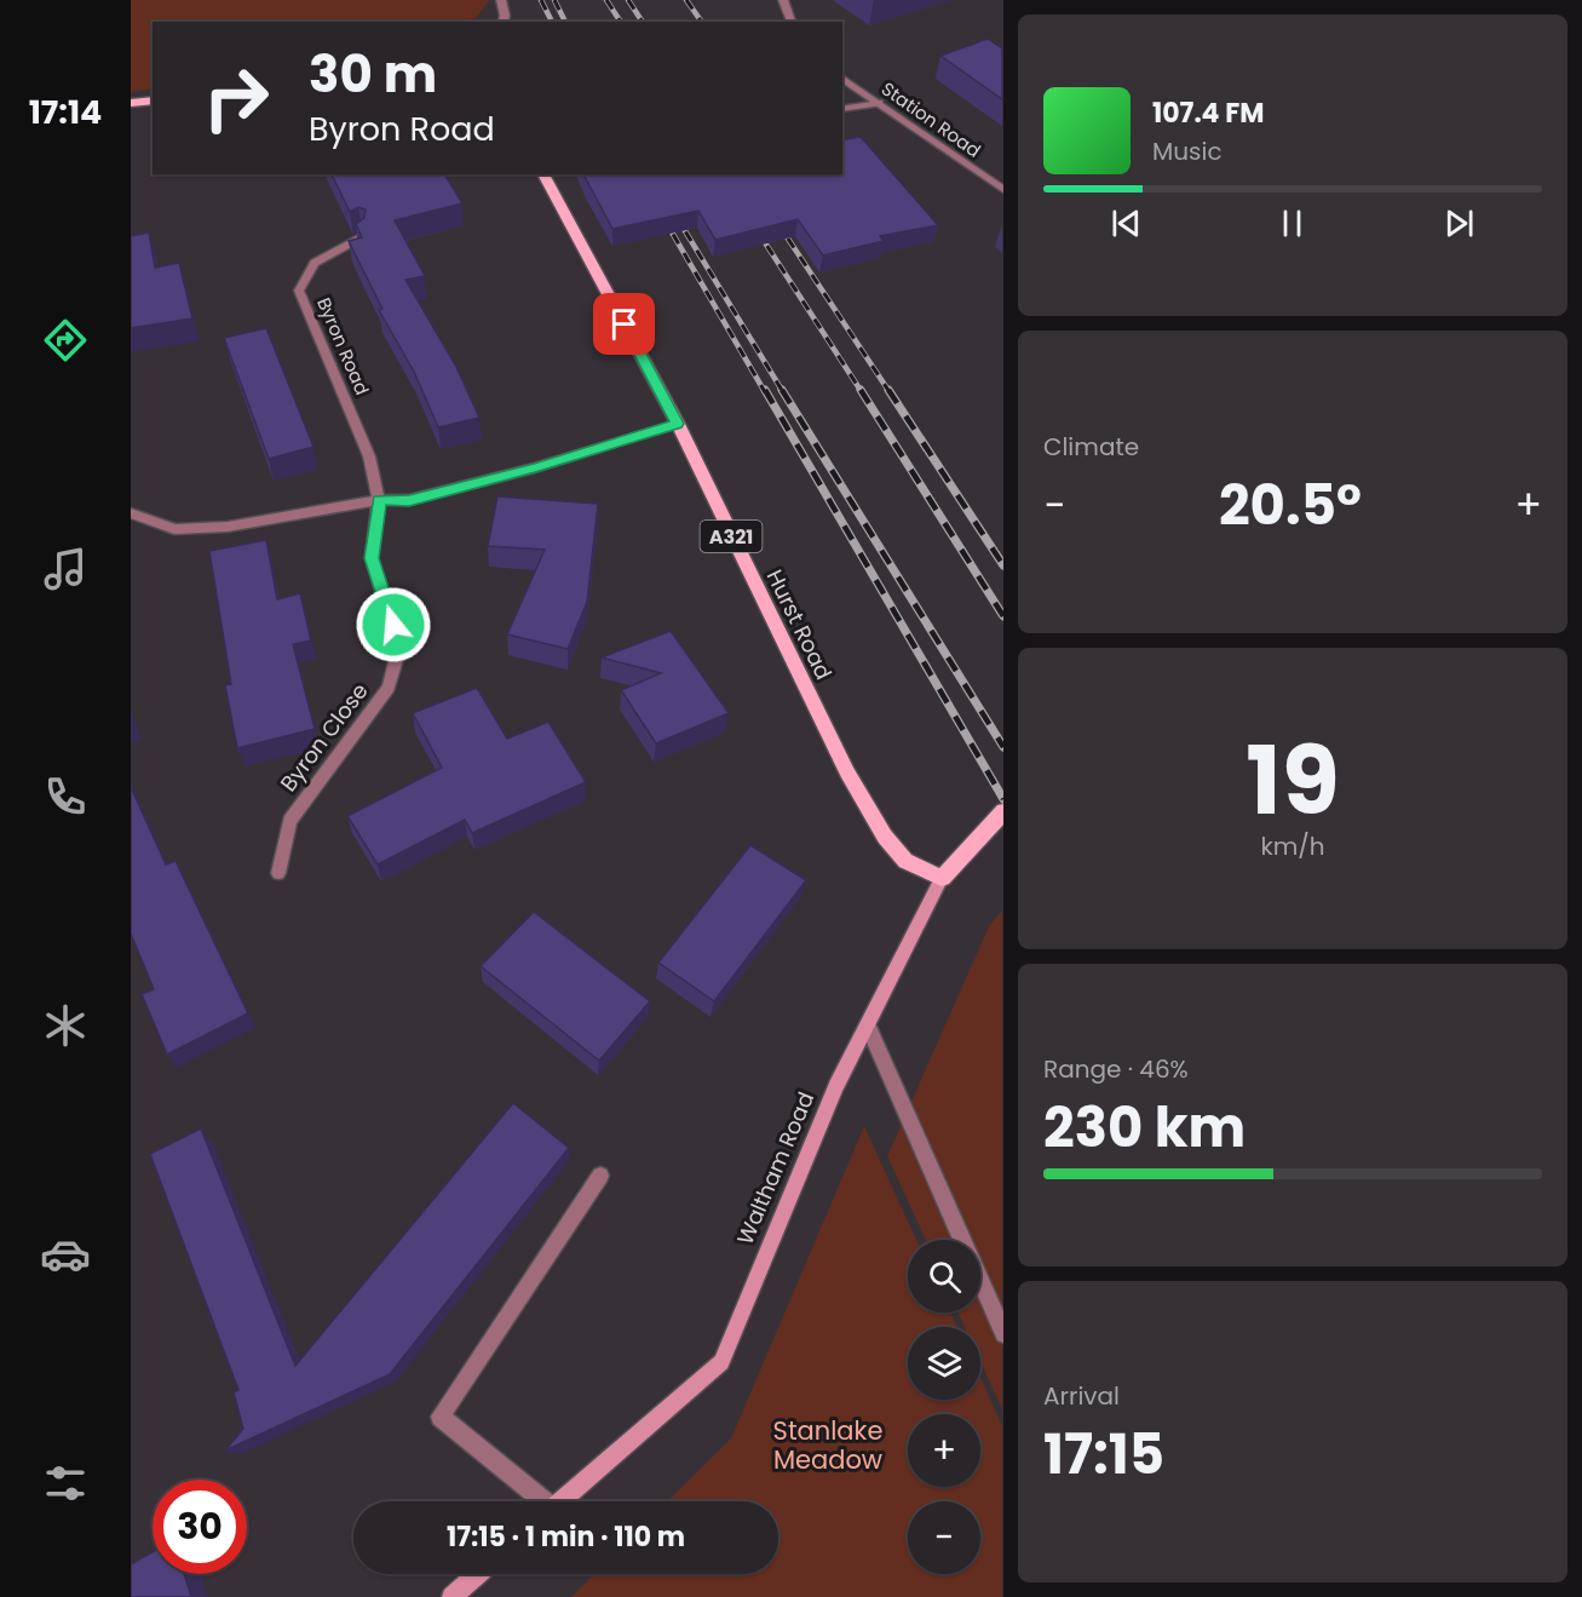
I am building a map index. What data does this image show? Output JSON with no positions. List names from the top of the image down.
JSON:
{
  "streets": {
    "main road": ["A321", "Hurst Road", "Waltham Road"],
    "street": ["Station Road", "Byron Road", "Byron Close"]
  },
  "crossings": [
    ["Byron Road", "Byron Close"],
    ["Hurst Road", "Waltham Road"]
  ],
  "parks": ["Stanlake Meadow"],
  "page": {
    "tabs": "17:14",
    "turn": ["30 m", "Byron Road"],
    "song": ["107.4 FM", "Music"],
    "tile": [
      "Climate",
      ["19", "km/h"],
      ["Range · 46%", "230 km"],
      ["Arrival", "17:15"]
    ],
    "heat": ["−", "20.5°", "+"],
    "map_buttons": ["+", "−"],
    "limit": "30",
    "trip": "17:15 · 1 min · 110 m"
  }
}
